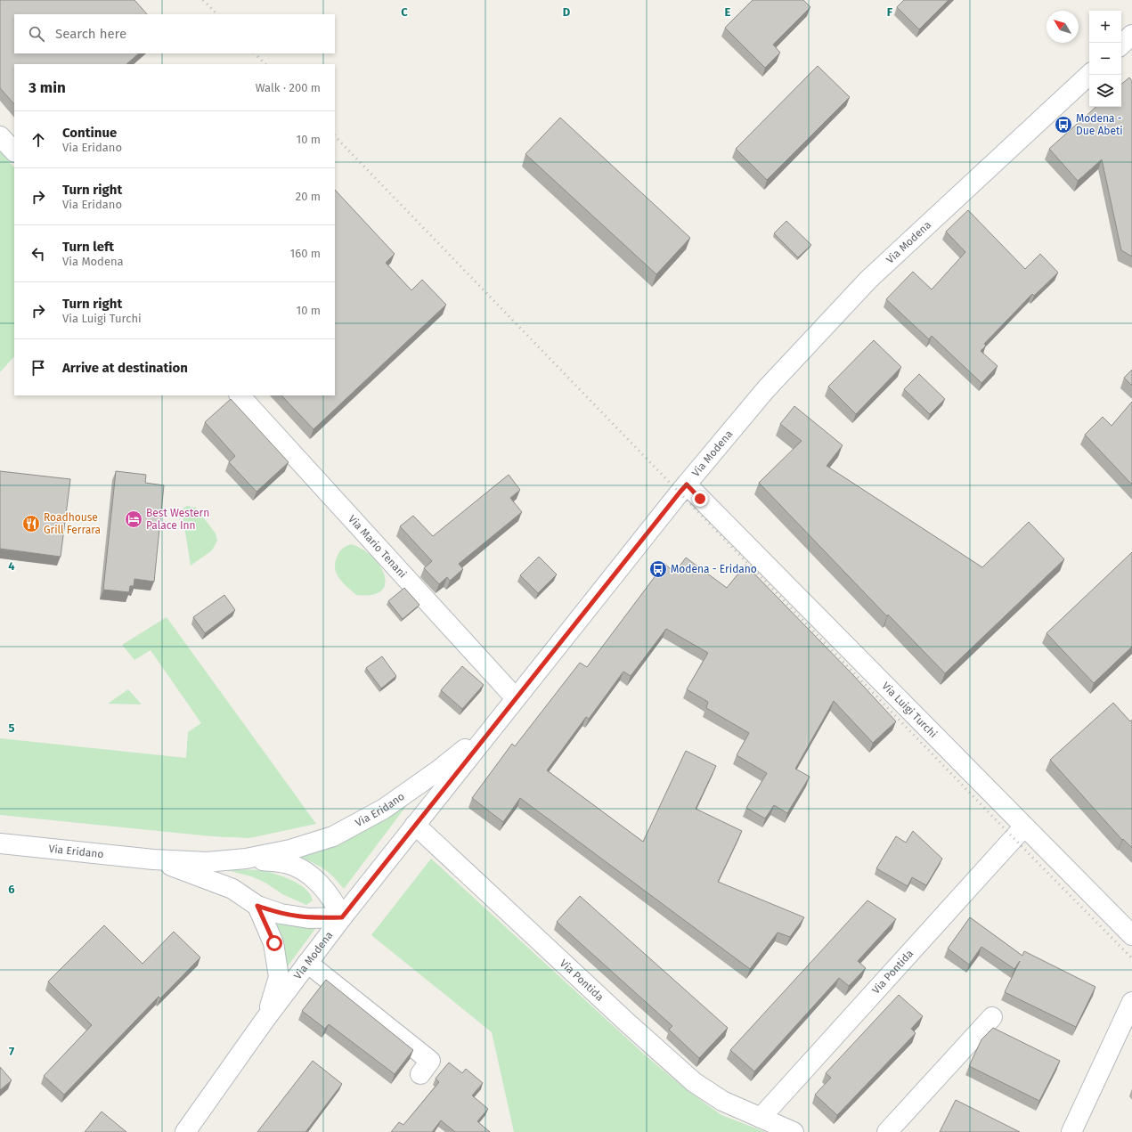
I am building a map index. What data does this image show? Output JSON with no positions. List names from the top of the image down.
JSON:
{
  "streets": {
    "street": [
      "Via Modena",
      "Via Mario Tenani",
      "Via Luigi Turchi",
      "Via Eridano",
      "Via Pontida"
    ]
  },
  "crossings": [
    ["Via Modena", "Via Mario Tenani"],
    ["Via Modena", "Via Luigi Turchi"],
    ["Via Modena", "Via Eridano"],
    ["Via Modena", "Via Pontida"],
    ["Via Luigi Turchi", "Via Pontida"]
  ],
  "places": {
    "bus stop": ["Modena - Due Abeti", "Modena - Eridano"],
    "hotel": ["Best Western Palace Inn"],
    "restaurant": ["Roadhouse Grill Ferrara"]
  },
  "north": "top left",
  "page": {
    "map_buttons": ["+", "−"],
    "search": "Search here",
    "heading": ["3 min", "Walk · 200 m"],
    "list": [
      ["Continue", "Via Eridano", "10 m"],
      ["Turn right", "Via Eridano", "20 m"],
      ["Turn left", "Via Modena", "160 m"],
      ["Turn right", "Via Luigi Turchi", "10 m"],
      "Arrive at destination"
    ]
  },
  "grid": {
    "columns": [
      "C",
      "D",
      "E",
      "F"
    ],
    "rows": [
      "4",
      "5",
      "6",
      "7"
    ]
  }
}
